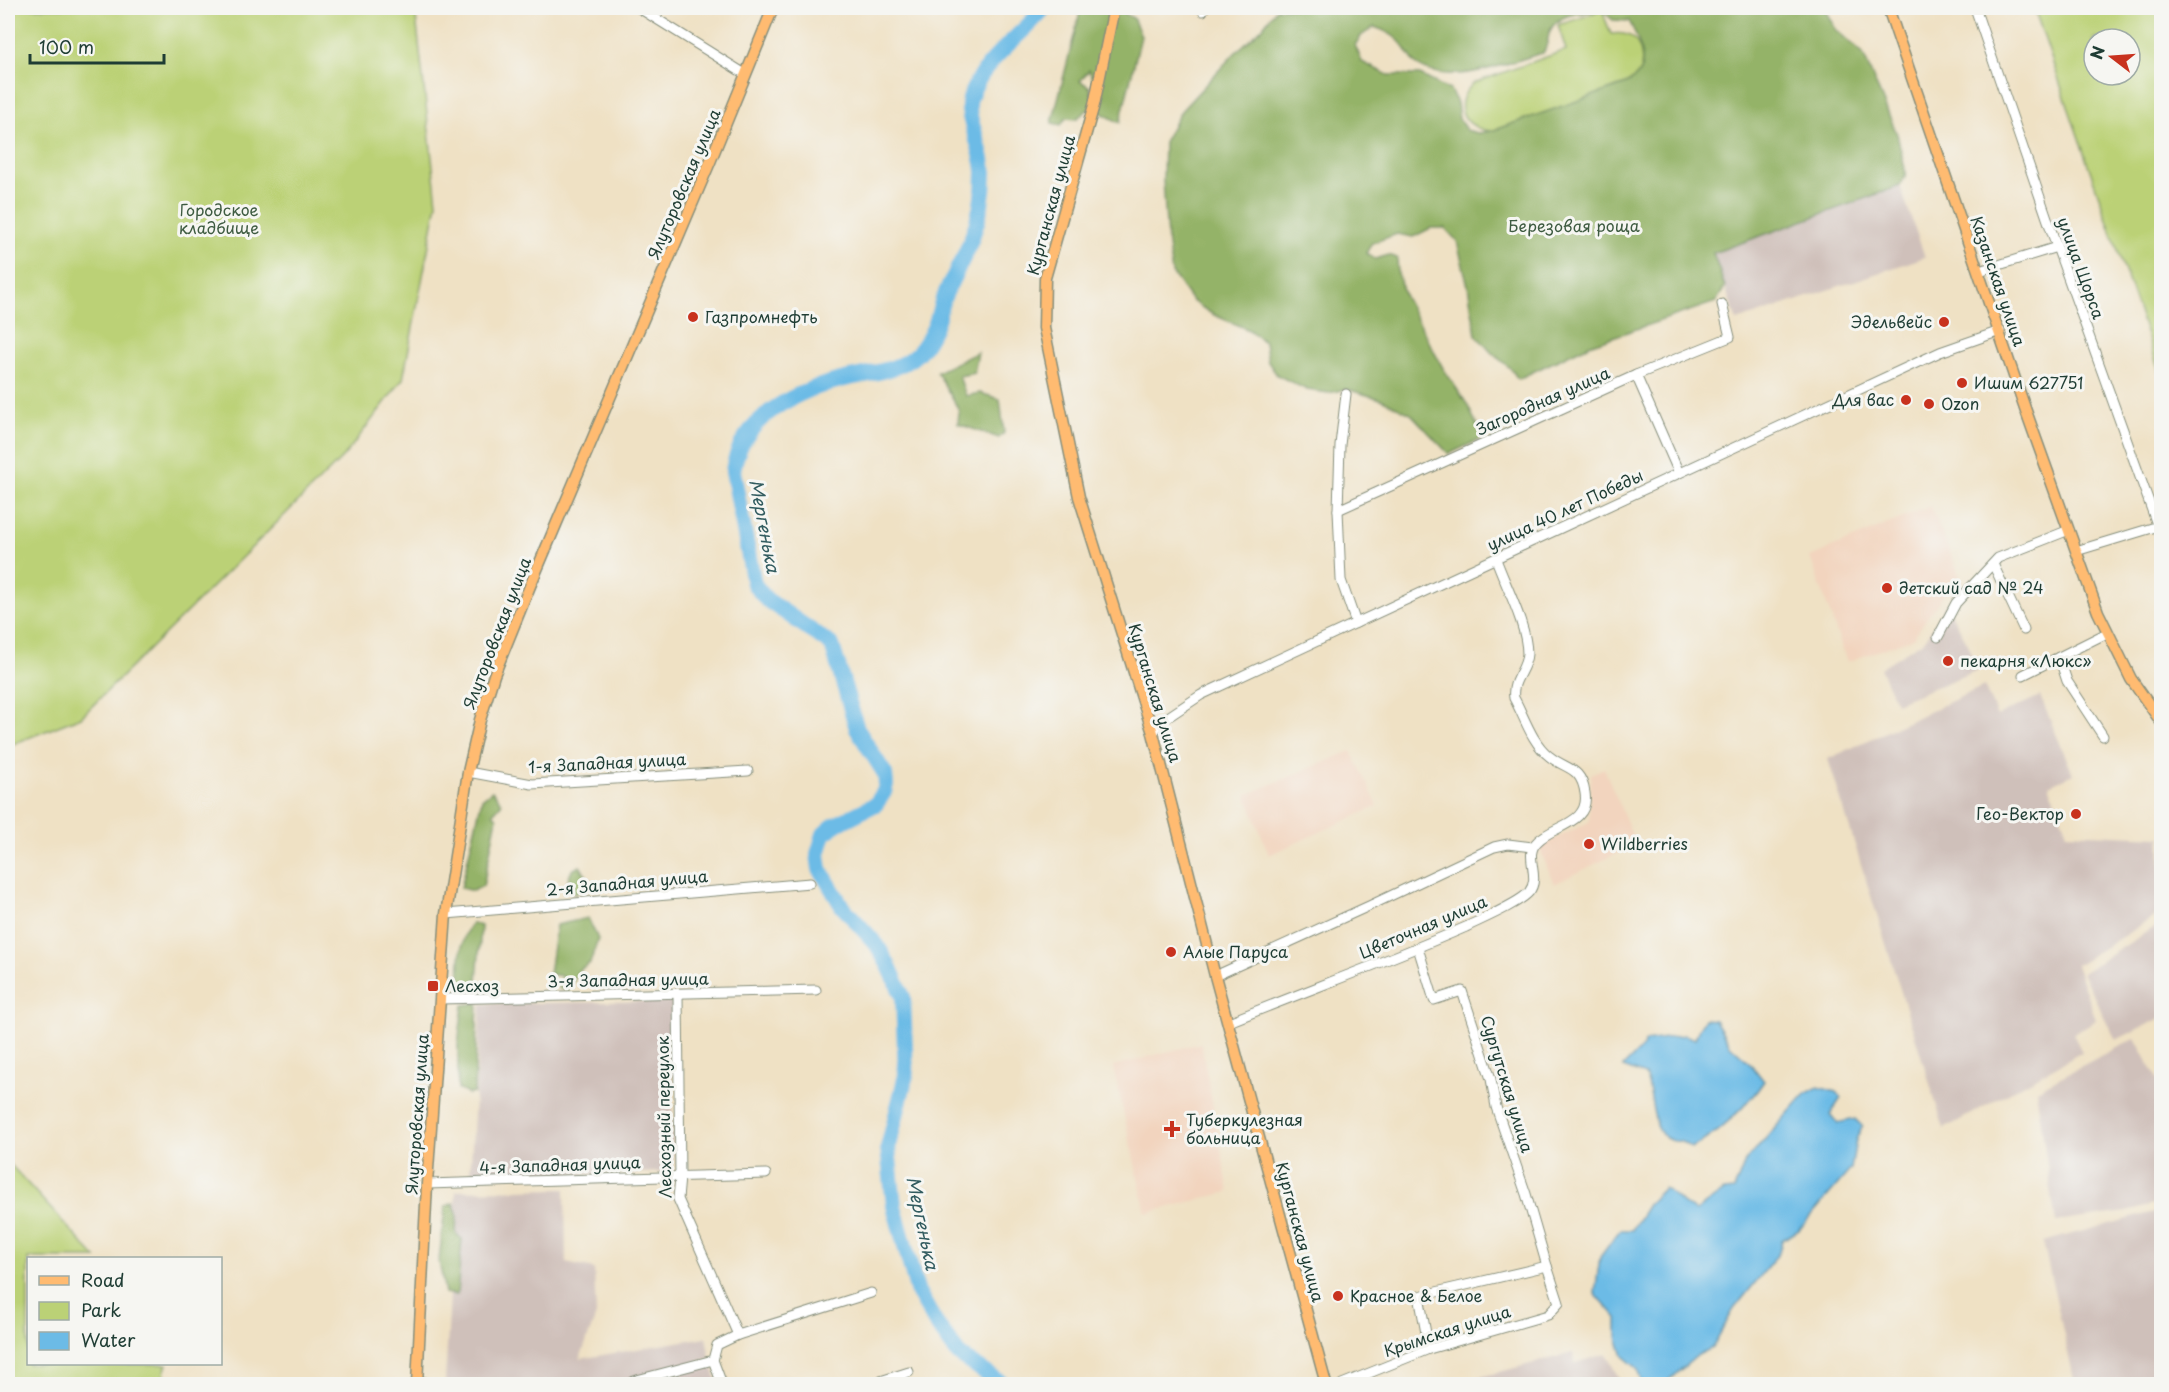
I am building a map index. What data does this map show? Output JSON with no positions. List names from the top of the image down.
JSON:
{
  "streets": {
    "main road": ["Ялуторовская улица", "Курганская улица", "Казанская улица"],
    "street": [
      "улица Щорса",
      "Загородная улица",
      "улица 40 лет Победы",
      "1-я Западная улица",
      "2-я Западная улица",
      "Цветочная улица",
      "3-я Западная улица",
      "Сургутская улица",
      "Лесхозный переулок",
      "4-я Западная улица",
      "Крымская улица"
    ]
  },
  "crossings": [
    ["Ялуторовская улица", "1-я Западная улица"],
    ["Ялуторовская улица", "2-я Западная улица"],
    ["Ялуторовская улица", "3-я Западная улица"],
    ["Ялуторовская улица", "4-я Западная улица"],
    ["Курганская улица", "улица 40 лет Победы"],
    ["Курганская улица", "Цветочная улица"],
    ["Казанская улица", "улица 40 лет Победы"],
    ["Цветочная улица", "Сургутская улица"],
    ["3-я Западная улица", "Лесхозный переулок"],
    ["Сургутская улица", "Крымская улица"],
    ["Лесхозный переулок", "4-я Западная улица"]
  ],
  "water": ["Мергенька"],
  "parks": ["Городское кладбище", "Березовая роща"],
  "places": {
    "other": [
      "Газпромнефть",
      "Эдельвейс",
      "Ишим 627751",
      "Для вас",
      "Ozon",
      "детский сад № 24",
      "пекарня «Люкс»",
      "Гео-Вектор",
      "Wildberries",
      "Алые Паруса",
      "Красное & Белое"
    ],
    "transit": ["Лесхоз"],
    "health": ["Туберкулезная больница"]
  },
  "legend": ["Road", "Park", "Water"],
  "scale_bar": "100 m",
  "north": "left"
}
